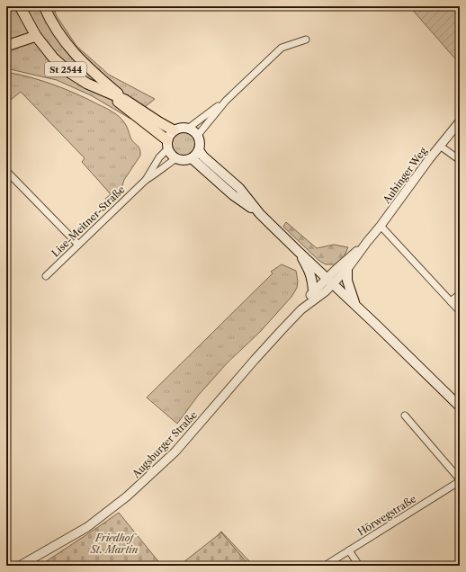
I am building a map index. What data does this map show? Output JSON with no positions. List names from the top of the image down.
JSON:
{
  "streets": {
    "main road": ["St 2544"],
    "street": [
      "Aubinger Weg",
      "Lise-Meitner-Straße",
      "Augsburger Straße",
      "Hörwegstraße"
    ]
  },
  "crossings": [
    ["St 2544", "Lise-Meitner-Straße"],
    ["Aubinger Weg", "Augsburger Straße"]
  ],
  "parks": ["Friedhof St. Martin"]
}
